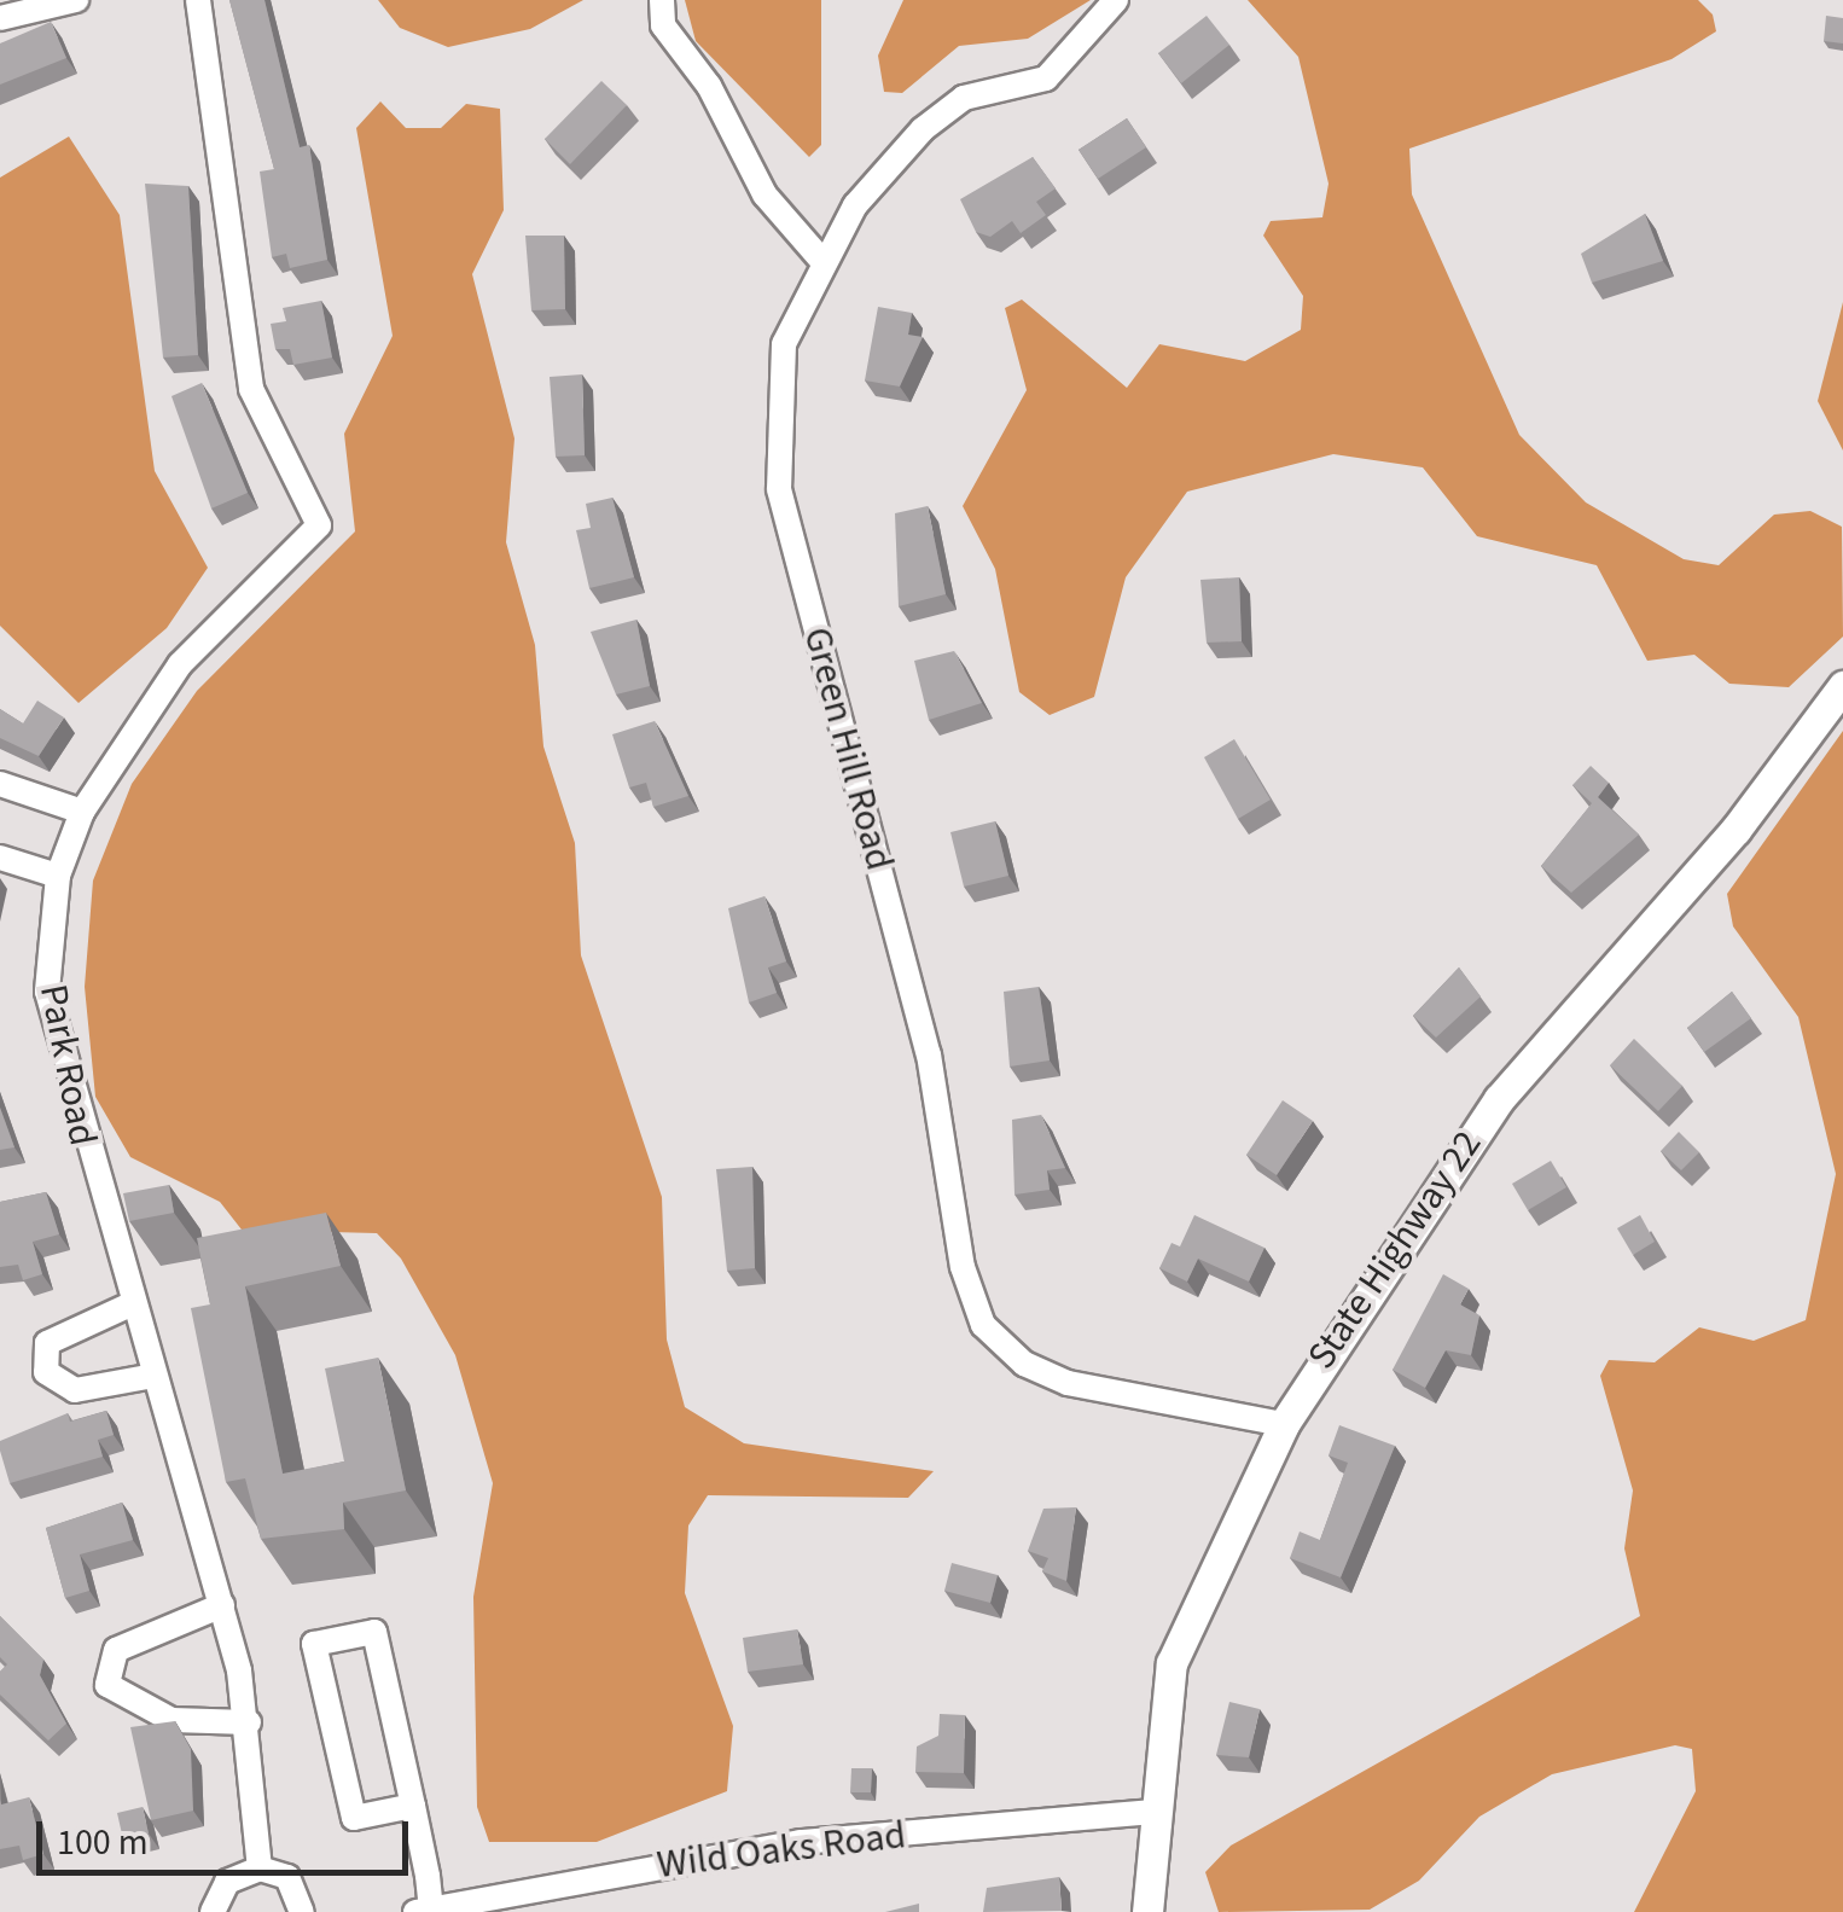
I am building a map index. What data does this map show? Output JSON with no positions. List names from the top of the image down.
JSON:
{
  "streets": {
    "main road": ["State Highway 22"],
    "street": ["Green Hill Road", "Park Road", "Wild Oaks Road"]
  },
  "crossings": [
    ["Green Hill Road", "State Highway 22"],
    ["State Highway 22", "Wild Oaks Road"]
  ],
  "scale_bar": "100 m"
}
